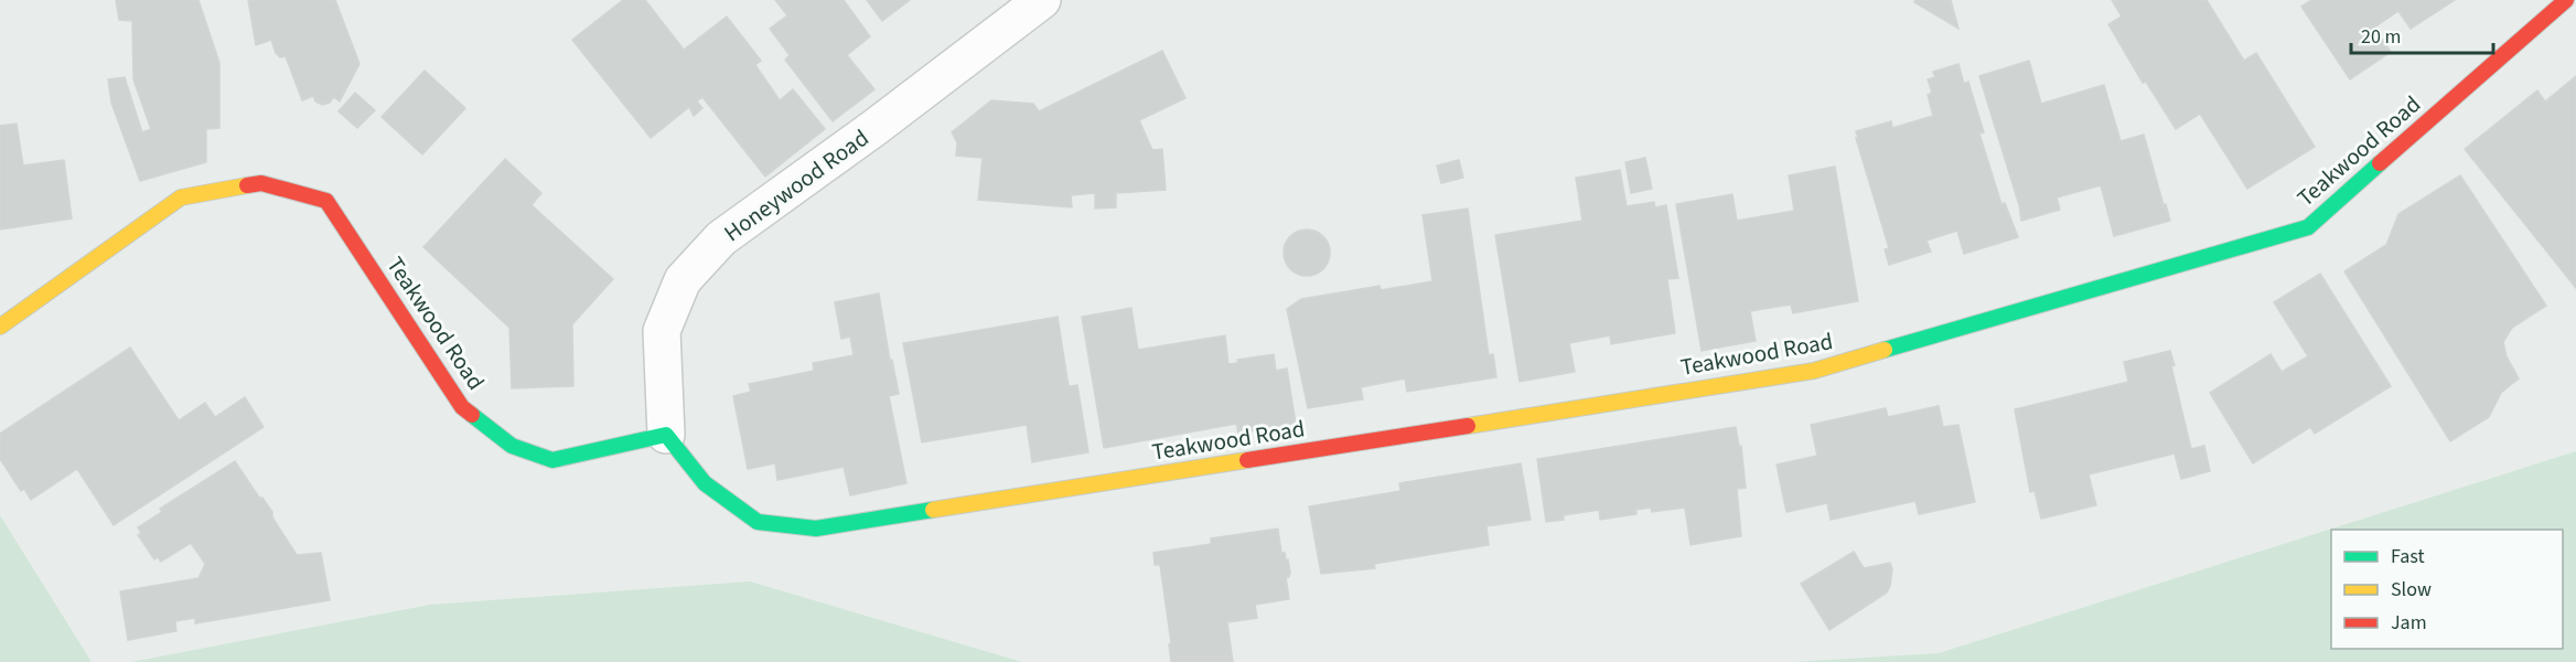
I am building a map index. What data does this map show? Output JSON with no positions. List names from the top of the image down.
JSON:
{
  "streets": {
    "street": ["Teakwood Road", "Honeywood Road"]
  },
  "crossings": [
    ["Teakwood Road", "Honeywood Road"]
  ],
  "legend": ["Fast", "Slow", "Jam"],
  "scale_bar": "20 m"
}
